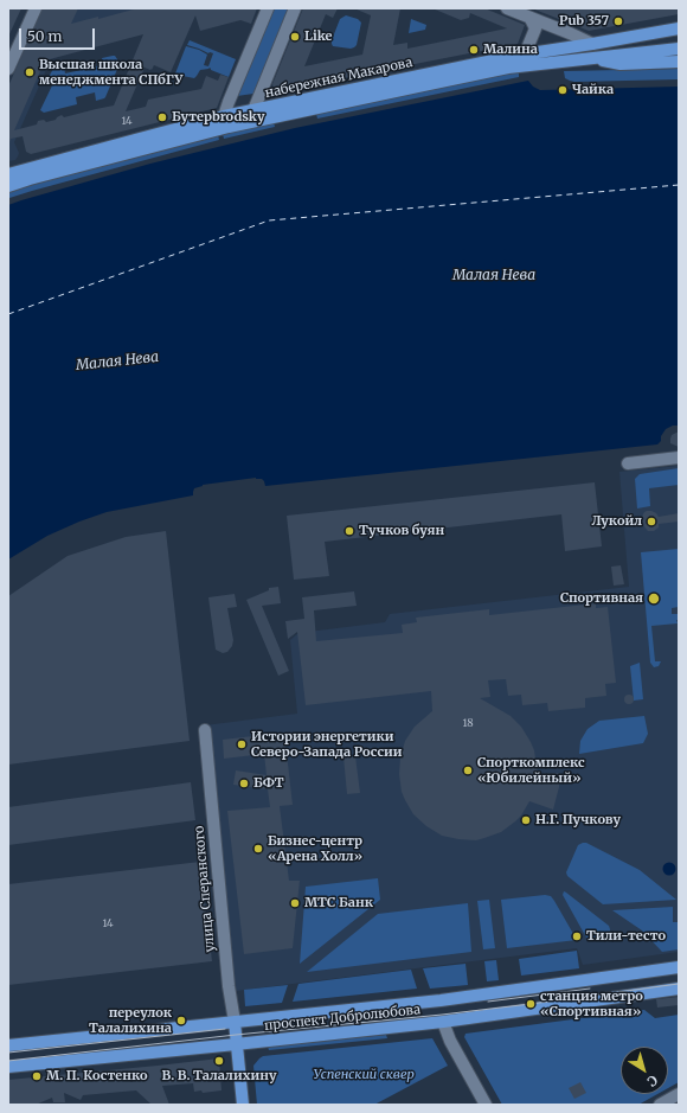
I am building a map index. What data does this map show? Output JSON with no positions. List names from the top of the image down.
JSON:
{
  "streets": {
    "main road": ["набережная Макарова", "улица Сперанского", "проспект Добролюбова"]
  },
  "crossings": [
    ["улица Сперанского", "проспект Добролюбова"]
  ],
  "water": ["Малая Нева"],
  "parks": ["Успенский сквер"],
  "places": [
    "Pub 357",
    "Like",
    "Малина",
    "Высшая школа менеджмента СПбГУ",
    "Чайка",
    "Бутерbrodsky",
    "Лукойл",
    "Тучков буян",
    "Спортивная",
    "Истории энергетики Северо-Запада России",
    "Спорткомплекс «Юбилейный»",
    "БФТ",
    "Н.Г. Пучкову",
    "Бизнес-центр «Арена Холл»",
    "МТС Банк",
    "Тили-тесто",
    "станция метро «Спортивная»",
    "переулок Талалихина",
    "В. В. Талалихину",
    "М. П. Костенко"
  ],
  "house_numbers": ["14", "18", "14"],
  "scale_bar": "50 m",
  "north": "bottom right"
}
